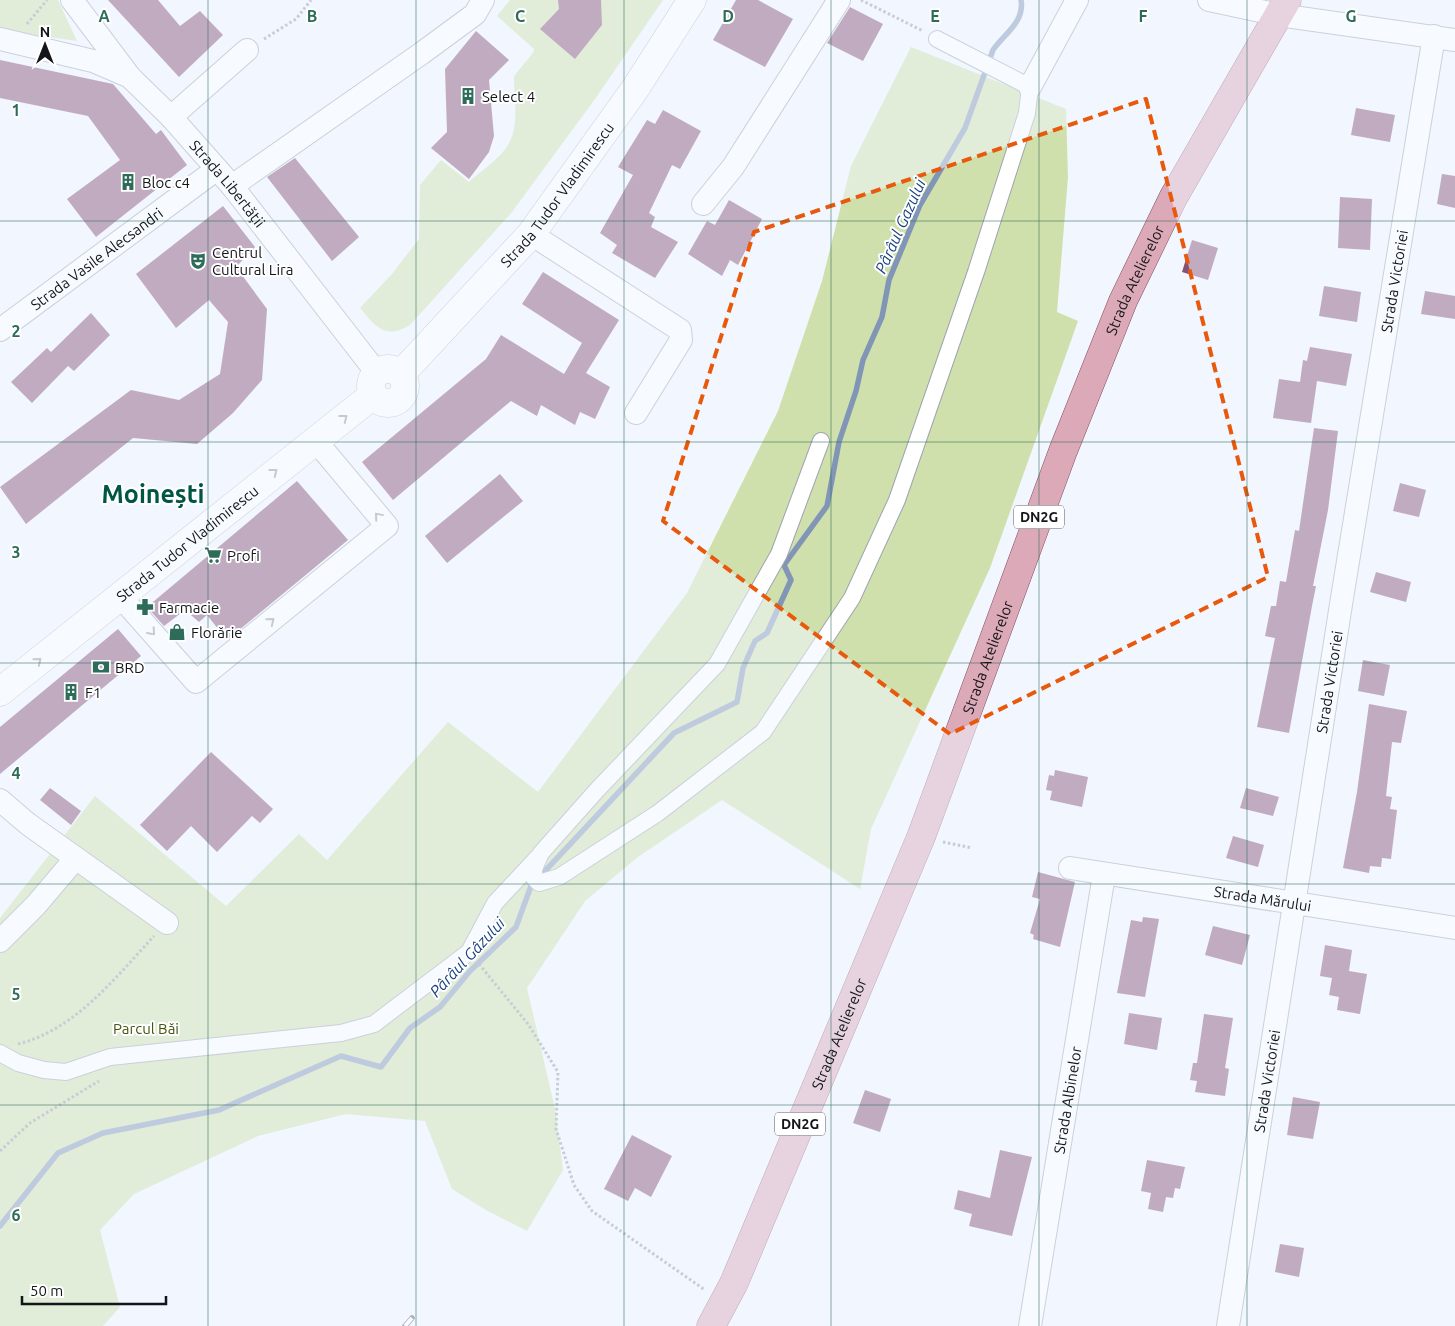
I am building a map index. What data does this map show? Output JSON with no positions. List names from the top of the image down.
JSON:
{
  "streets": {
    "main road": ["Strada Atelierelor", "DN2G"],
    "street": [
      "Strada Libertății",
      "Strada Tudor Vladimirescu",
      "Strada Vasile Alecsandri",
      "Strada Victoriei",
      "Strada Mărului",
      "Strada Albinelor"
    ]
  },
  "crossings": [
    ["Strada Libertății", "Strada Tudor Vladimirescu"],
    ["Strada Libertății", "Strada Vasile Alecsandri"],
    ["Strada Victoriei", "Strada Mărului"],
    ["Strada Mărului", "Strada Albinelor"]
  ],
  "one_way": ["Strada Tudor Vladimirescu"],
  "districts": ["Moinești"],
  "water": ["Pârâul Gazului", "Pârâul Gâzului"],
  "parks": ["Parcul Băi"],
  "places": {
    "building": ["Select 4", "Bloc c4", "F1"],
    "theatre": ["Centrul Cultural Lira"],
    "supermarket": ["Profi"],
    "pharmacy": ["Farmacie"],
    "shop": ["Florărie"],
    "bank": ["BRD"]
  },
  "scale_bar": "50 m",
  "north": "top",
  "grid": {
    "columns": [
      "A",
      "B",
      "C",
      "D",
      "E",
      "F",
      "G"
    ],
    "rows": [
      "1",
      "2",
      "3",
      "4",
      "5",
      "6"
    ]
  }
}
